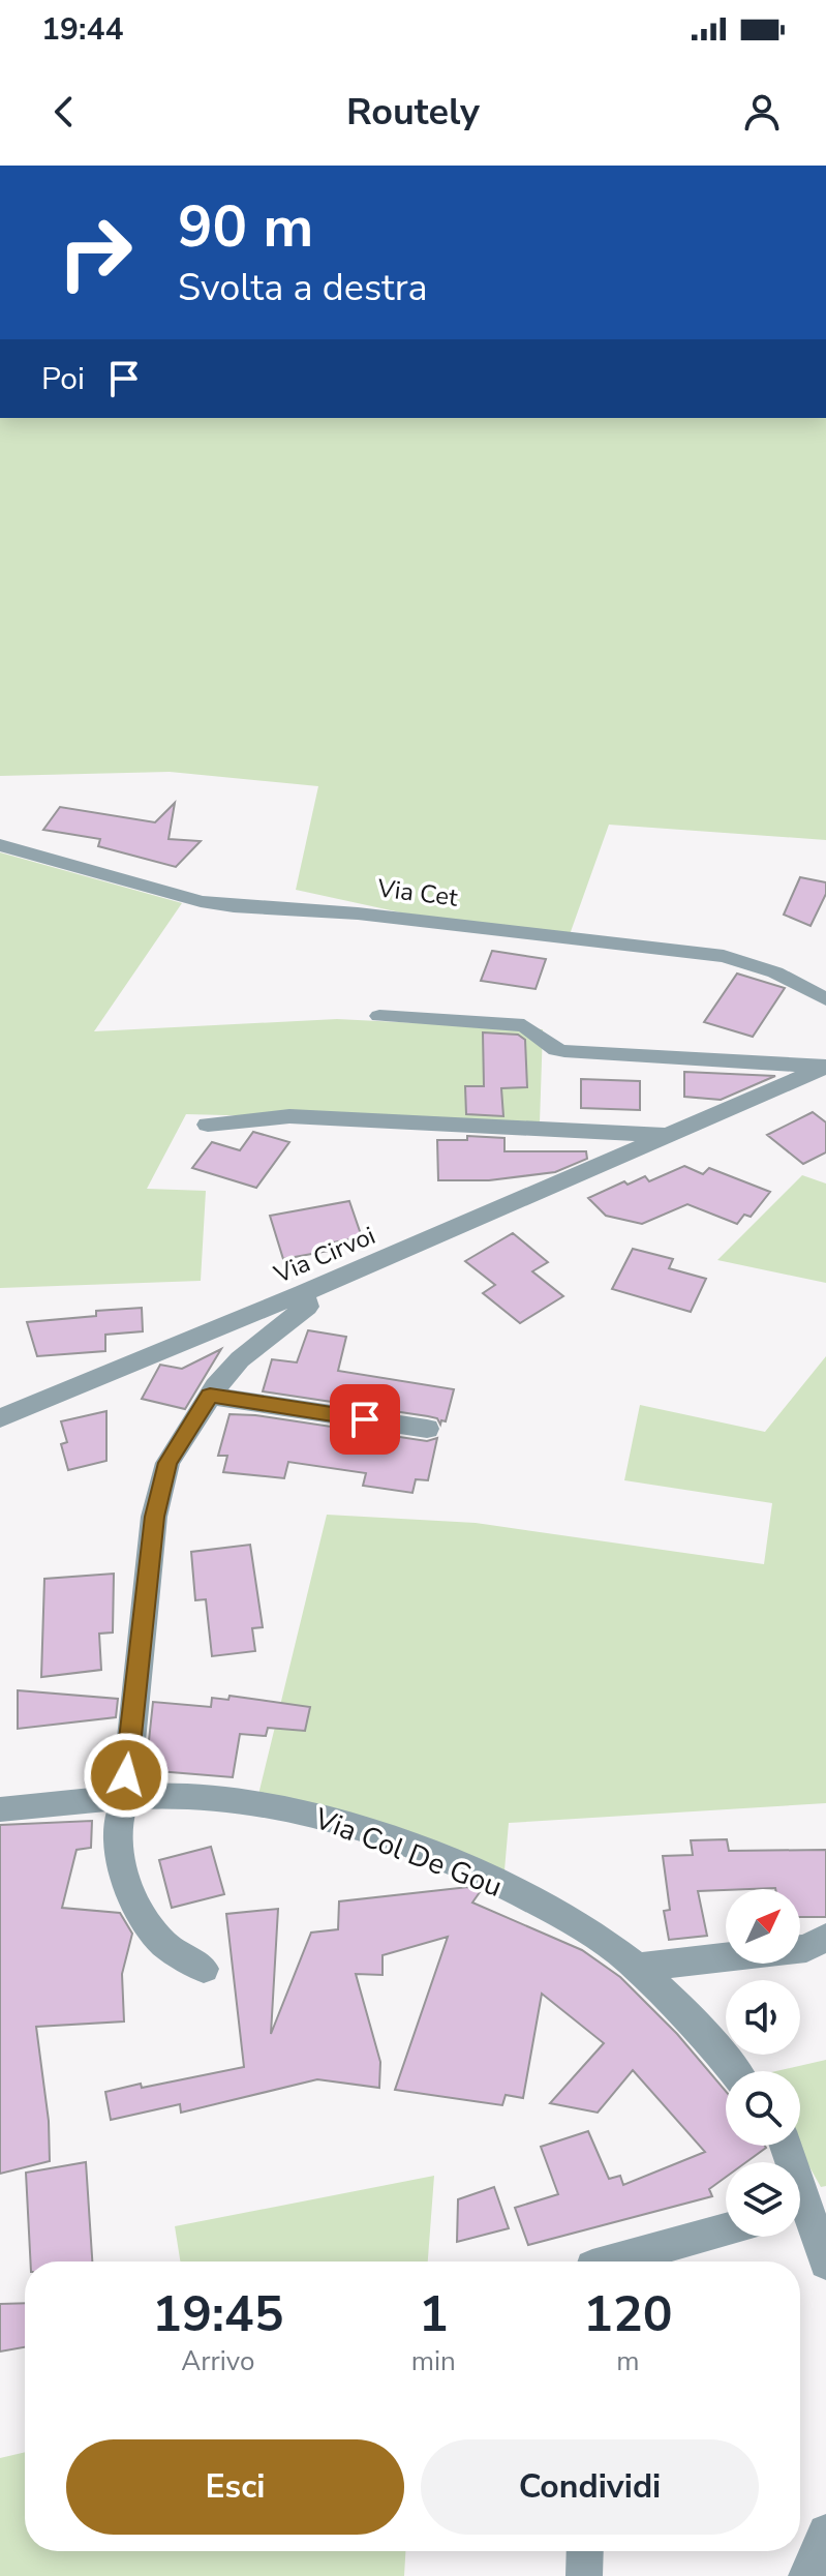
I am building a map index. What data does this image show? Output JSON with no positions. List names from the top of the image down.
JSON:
{
  "streets": {
    "street": ["Via Cet", "Via Cirvoi", "Via Col De Gou"]
  },
  "north": "top right",
  "page": {
    "status": "19:44",
    "header": "Routely",
    "turn": ["90 m", "Svolta a destra"],
    "then": "Poi",
    "eta": [
      "19:45",
      "Arrivo",
      "1",
      "min",
      "120",
      "m"
    ],
    "buttons": ["Esci", "Condividi"]
  }
}
